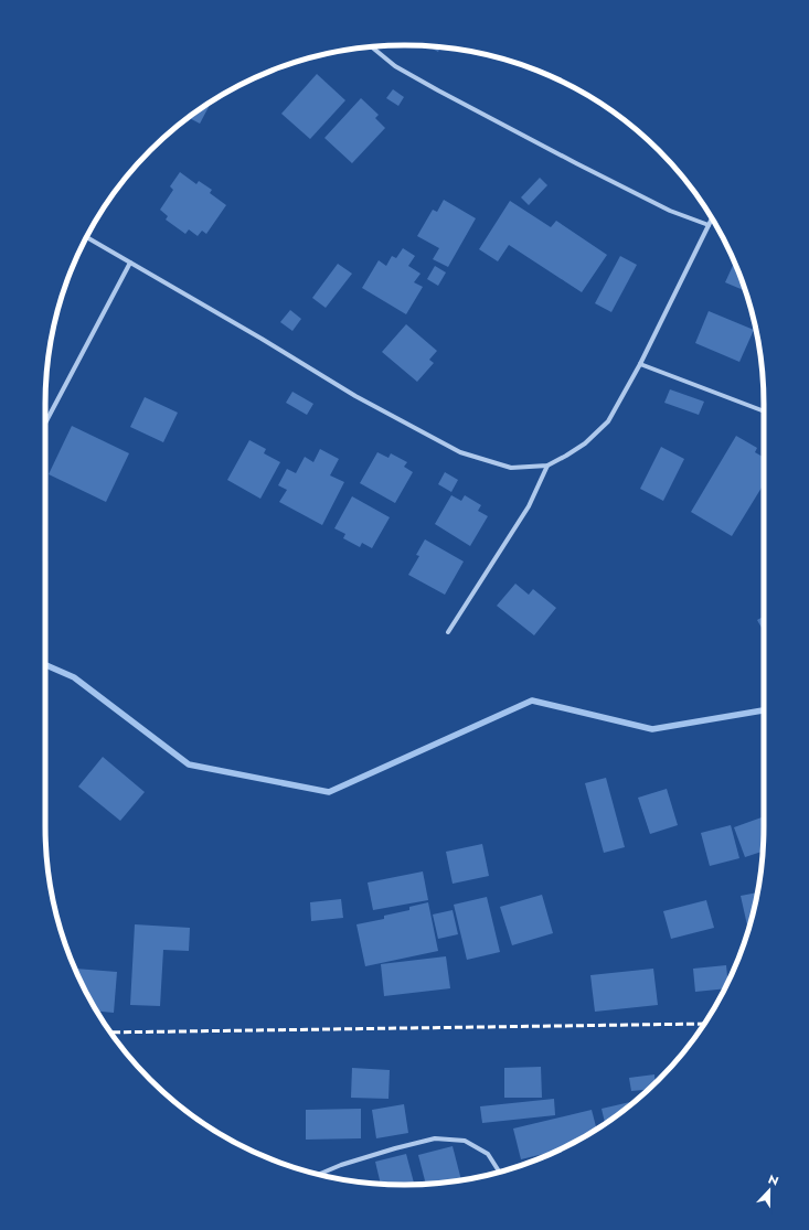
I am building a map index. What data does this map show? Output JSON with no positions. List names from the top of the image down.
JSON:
{
  "north": "top"
}
